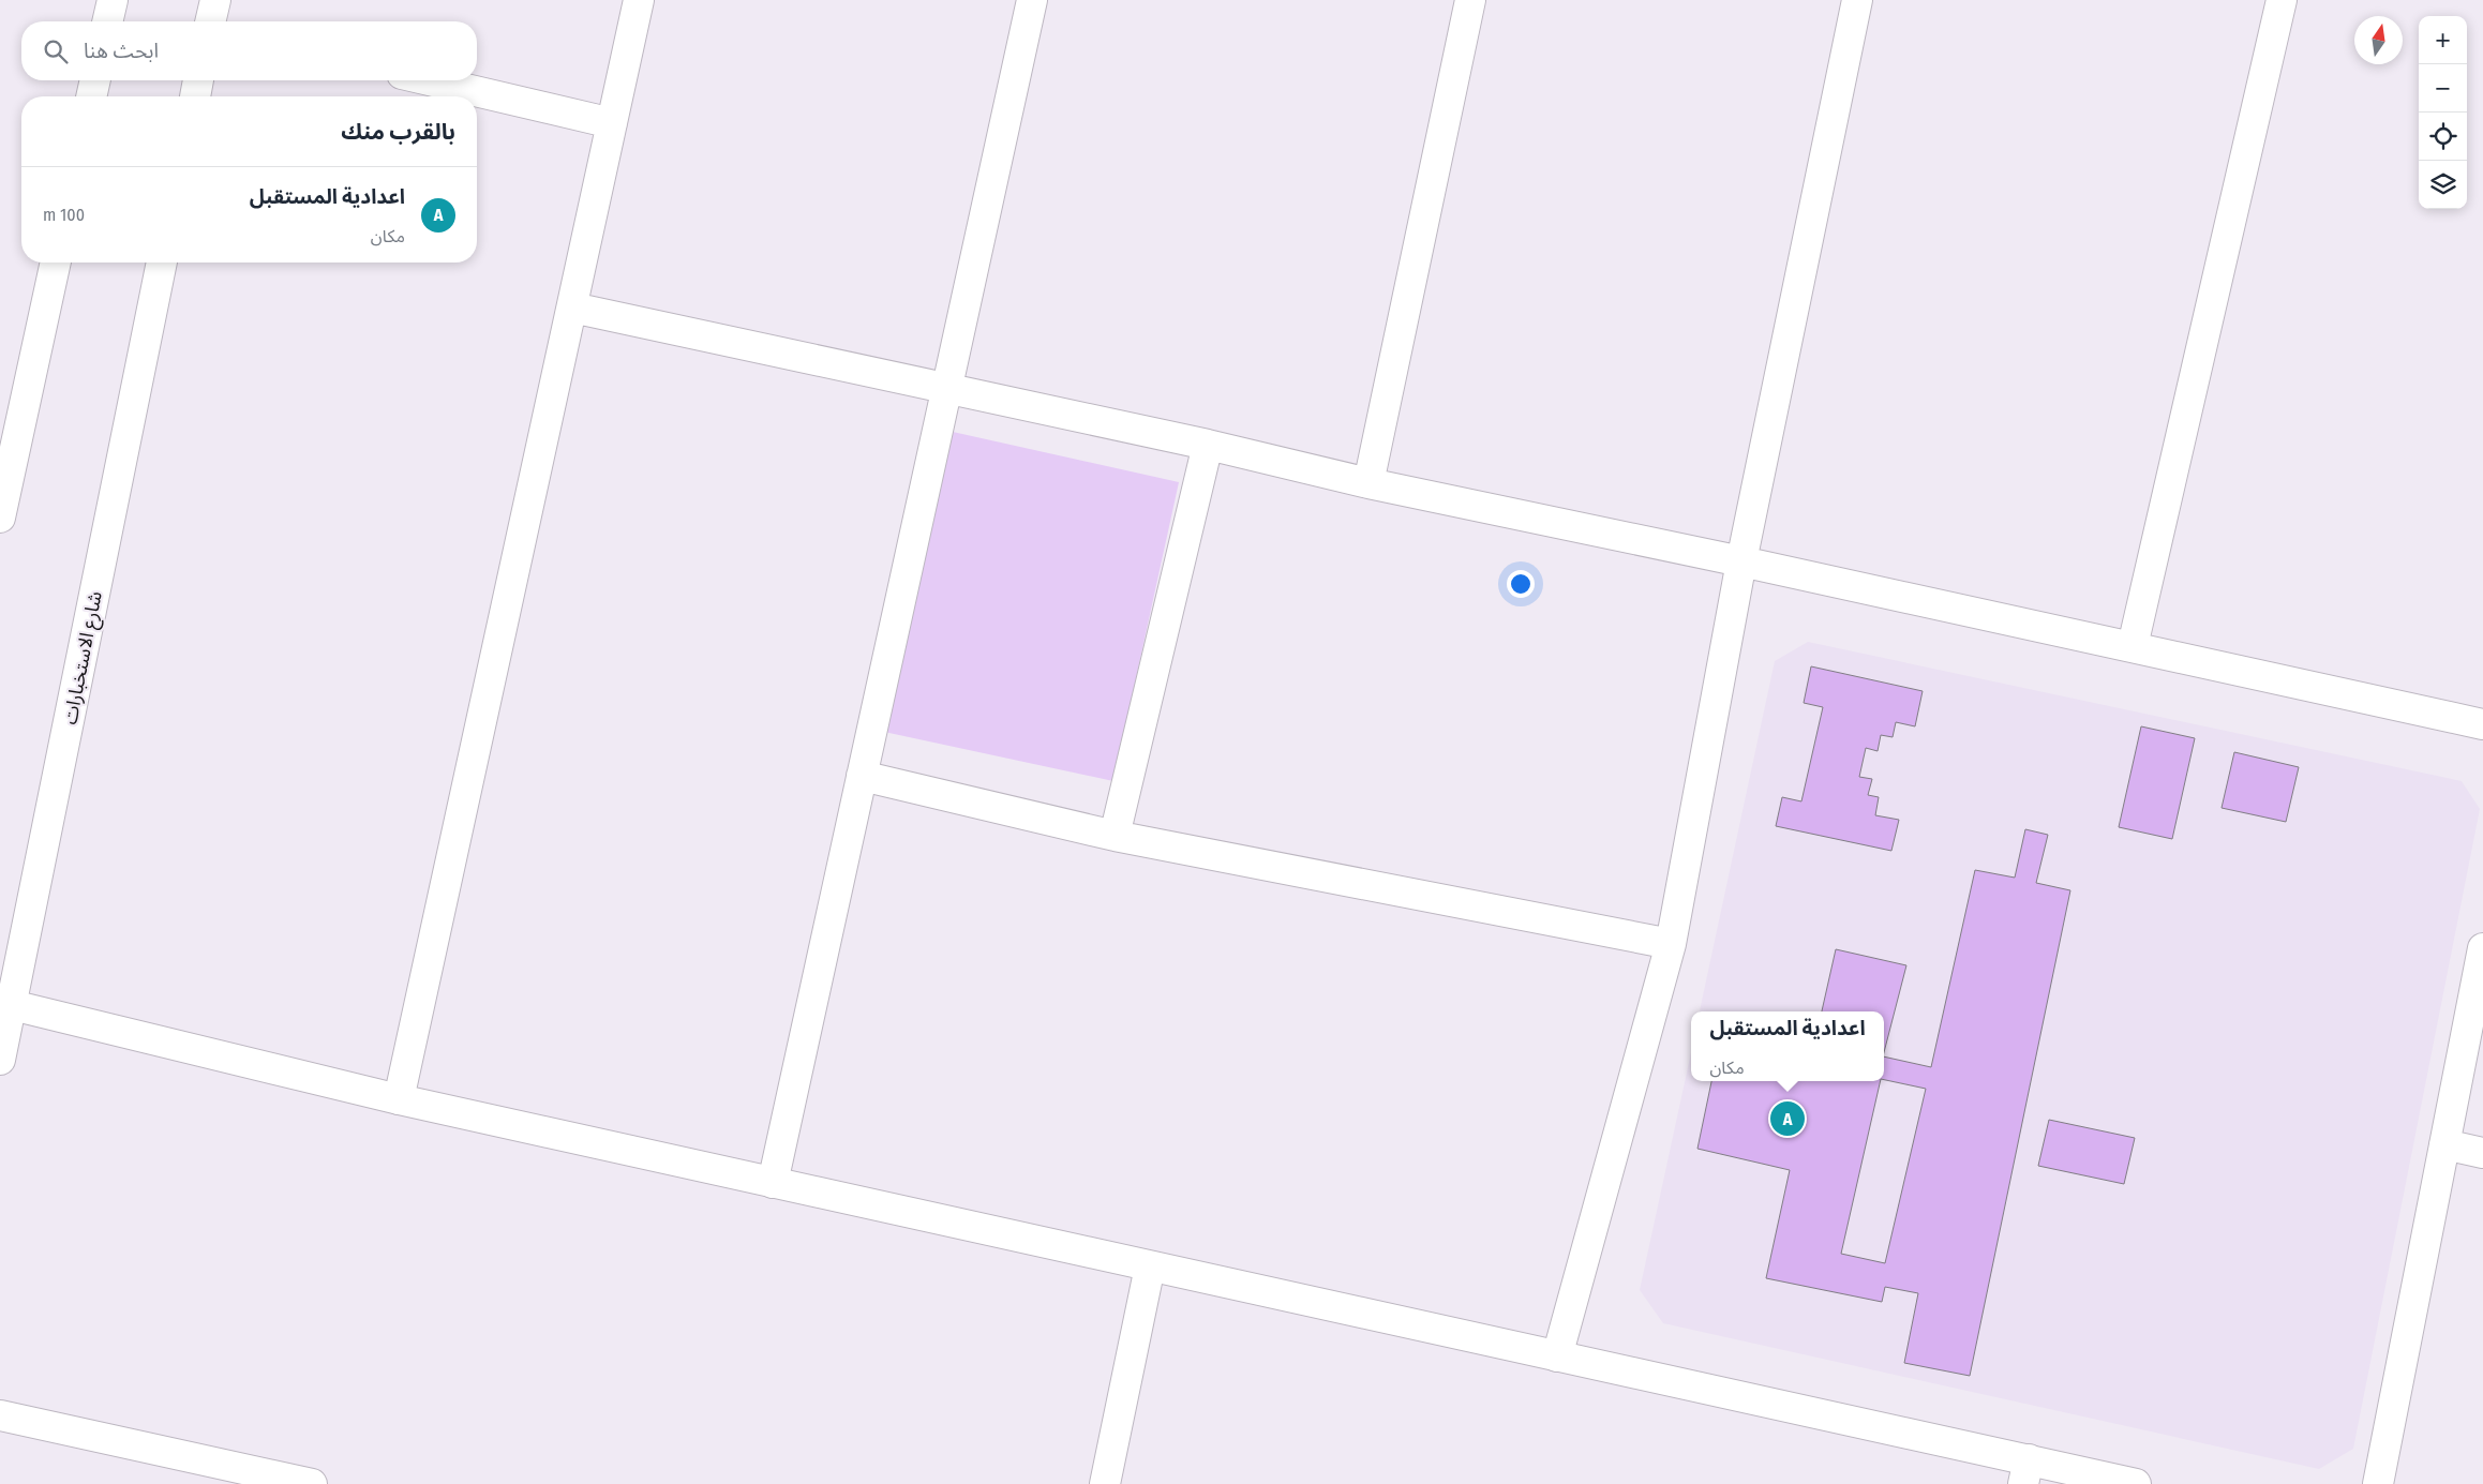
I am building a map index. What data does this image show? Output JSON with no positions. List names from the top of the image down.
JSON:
{
  "streets": {
    "street": ["شارع الاستخبارات"]
  },
  "north": "top",
  "page": {
    "map_buttons": ["+", "−"],
    "search": "ابحث هنا",
    "heading": "بالقرب منك",
    "list": [
      {
        "mark": "A",
        "name": "اعدادية المستقبل",
        "note": "مكان",
        "value": "100 m"
      }
    ],
    "popup": ["اعدادية المستقبل", "مكان"],
    "pins": "A"
  }
}
